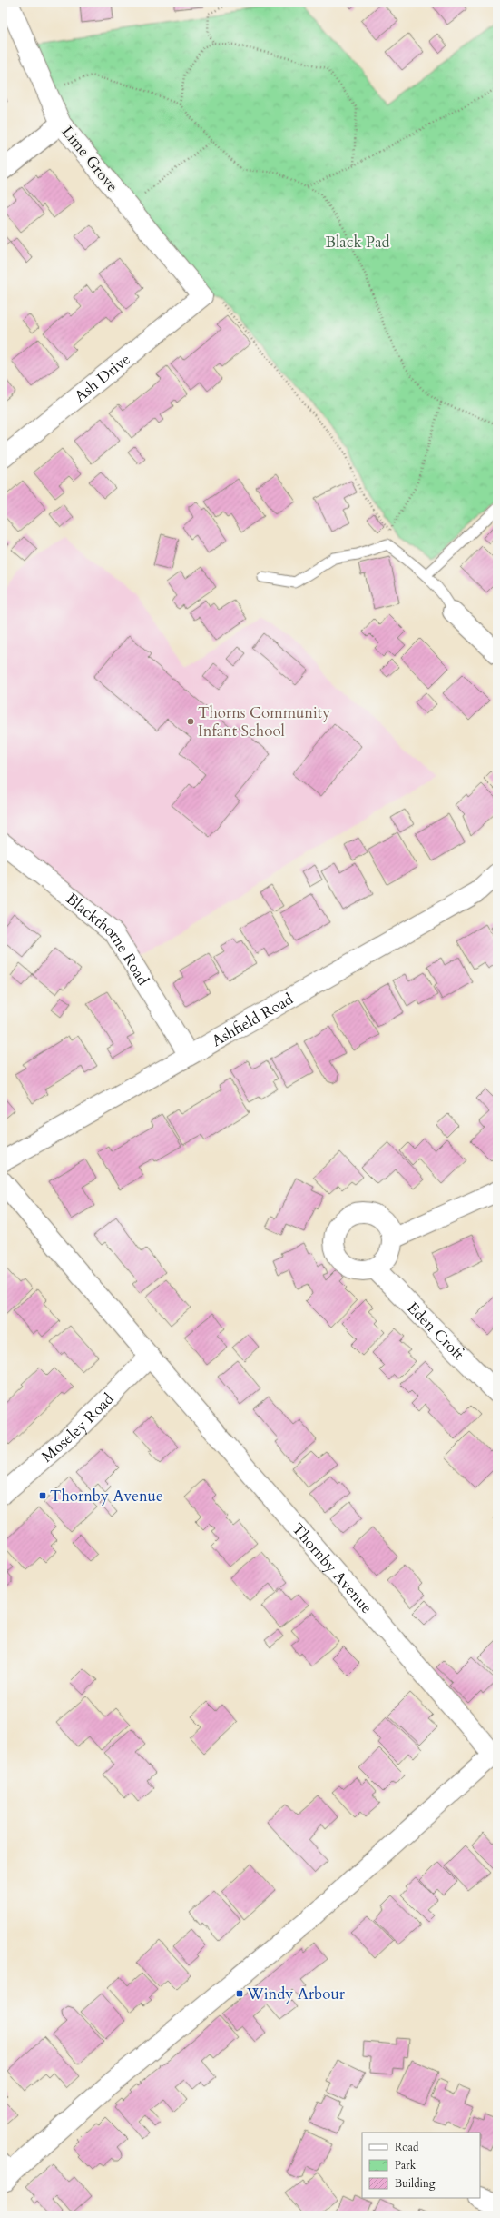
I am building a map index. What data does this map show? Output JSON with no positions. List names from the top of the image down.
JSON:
{
  "streets": {
    "street": [
      "Lime Grove",
      "Ash Drive",
      "Blackthorne Road",
      "Ashfield Road",
      "Eden Croft",
      "Moseley Road",
      "Thornby Avenue"
    ]
  },
  "crossings": [
    ["Lime Grove", "Ash Drive"],
    ["Blackthorne Road", "Ashfield Road"],
    ["Moseley Road", "Thornby Avenue"]
  ],
  "parks": ["Black Pad"],
  "places": {
    "other": ["Thorns Community Infant School"],
    "transit": ["Thornby Avenue", "Windy Arbour"]
  },
  "legend": ["Road", "Park", "Building"]
}
